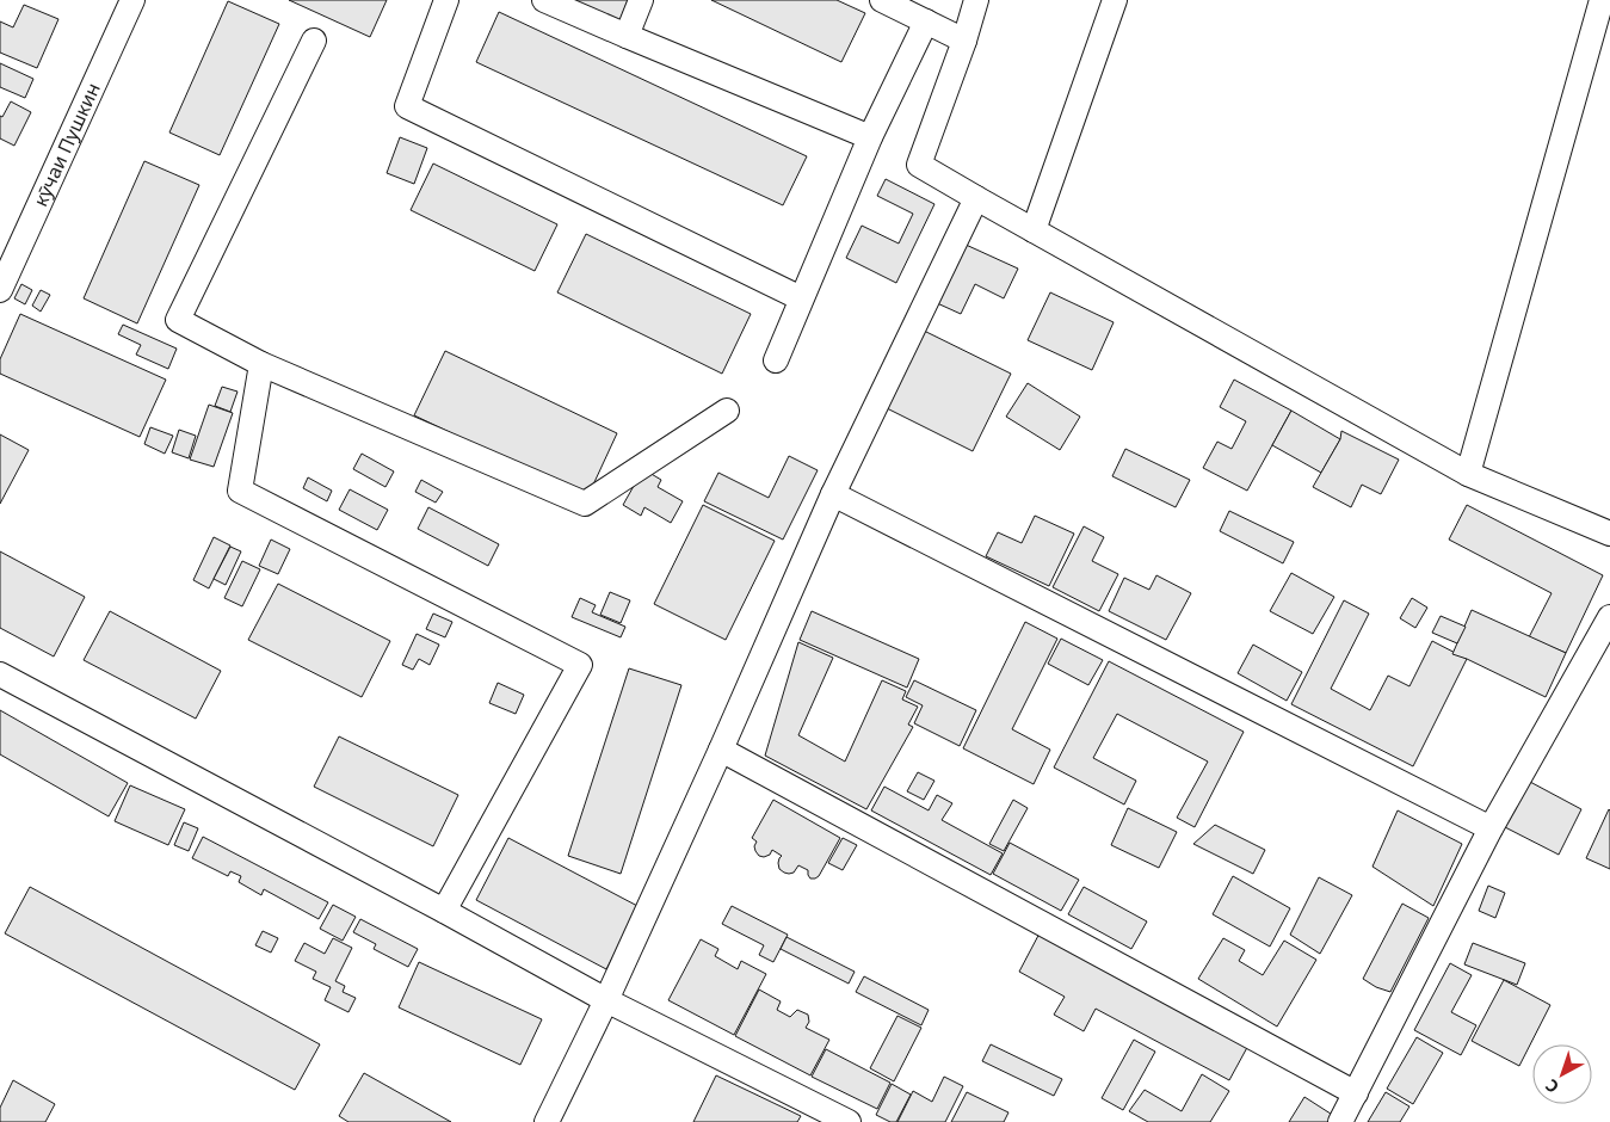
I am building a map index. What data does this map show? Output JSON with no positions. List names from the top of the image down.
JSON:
{
  "streets": {
    "street": ["кӯчаи Пушкин"]
  },
  "north": "bottom left"
}
